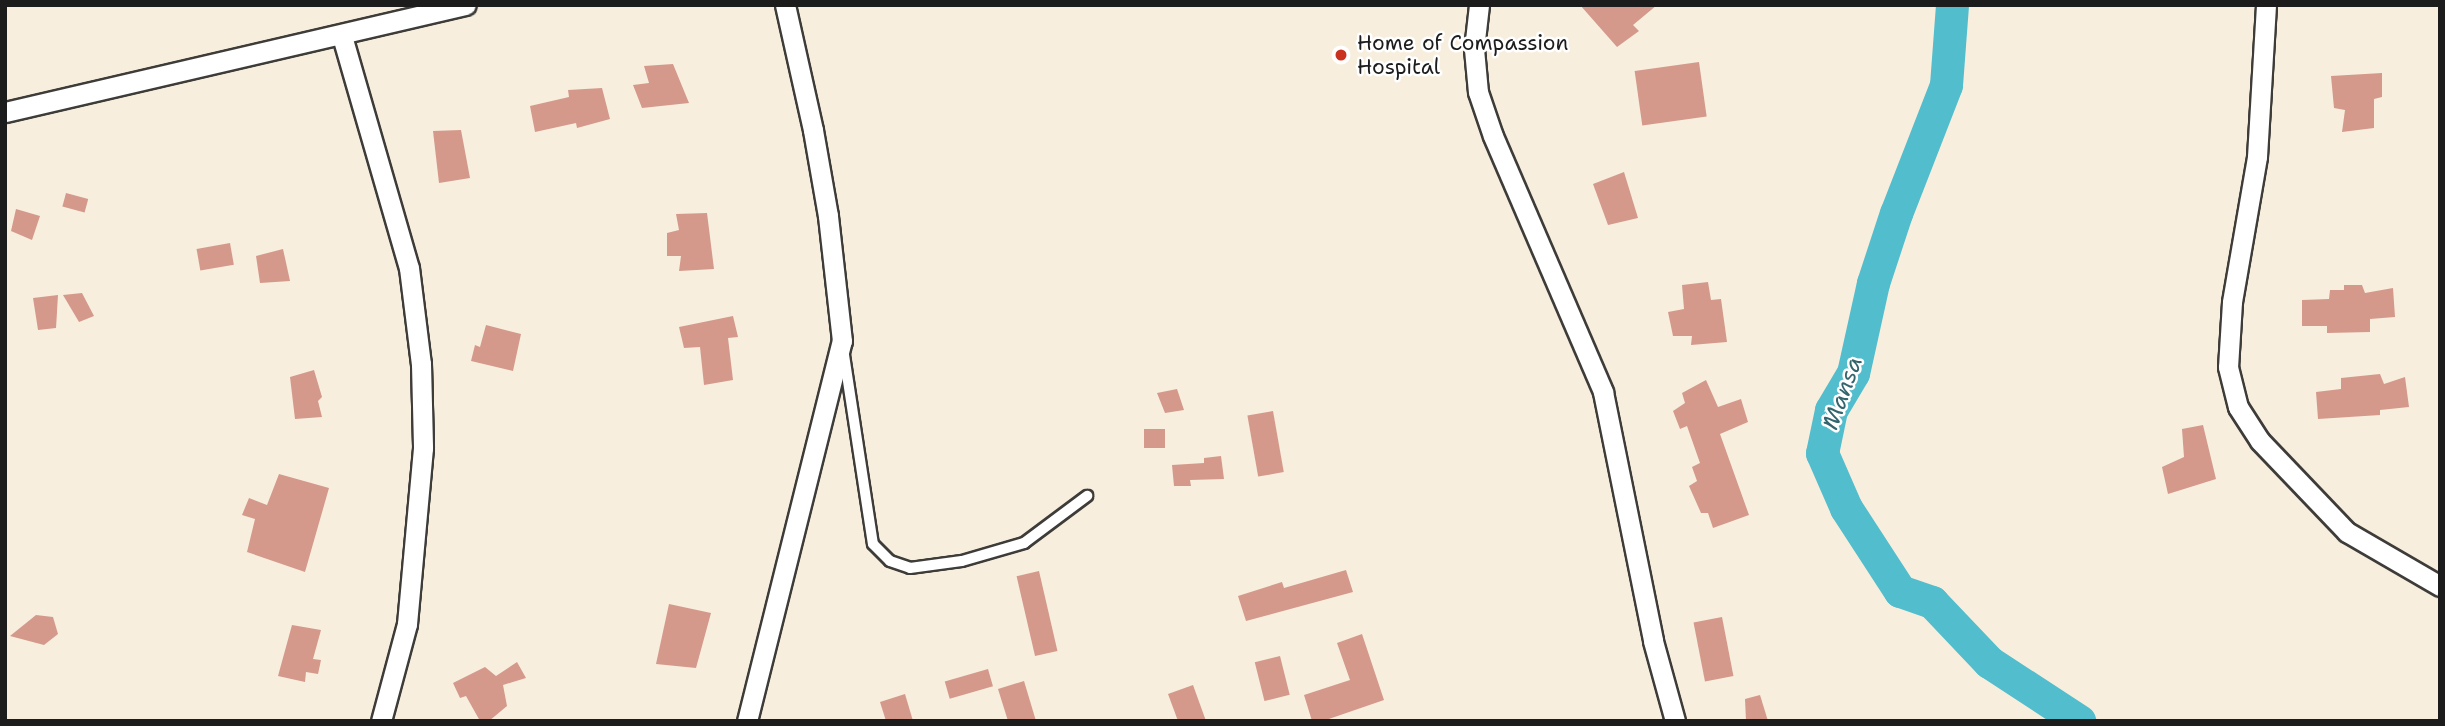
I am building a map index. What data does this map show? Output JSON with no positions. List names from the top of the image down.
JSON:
{
  "water": ["Mansa"],
  "places": ["Home of Compassion Hospital"]
}
